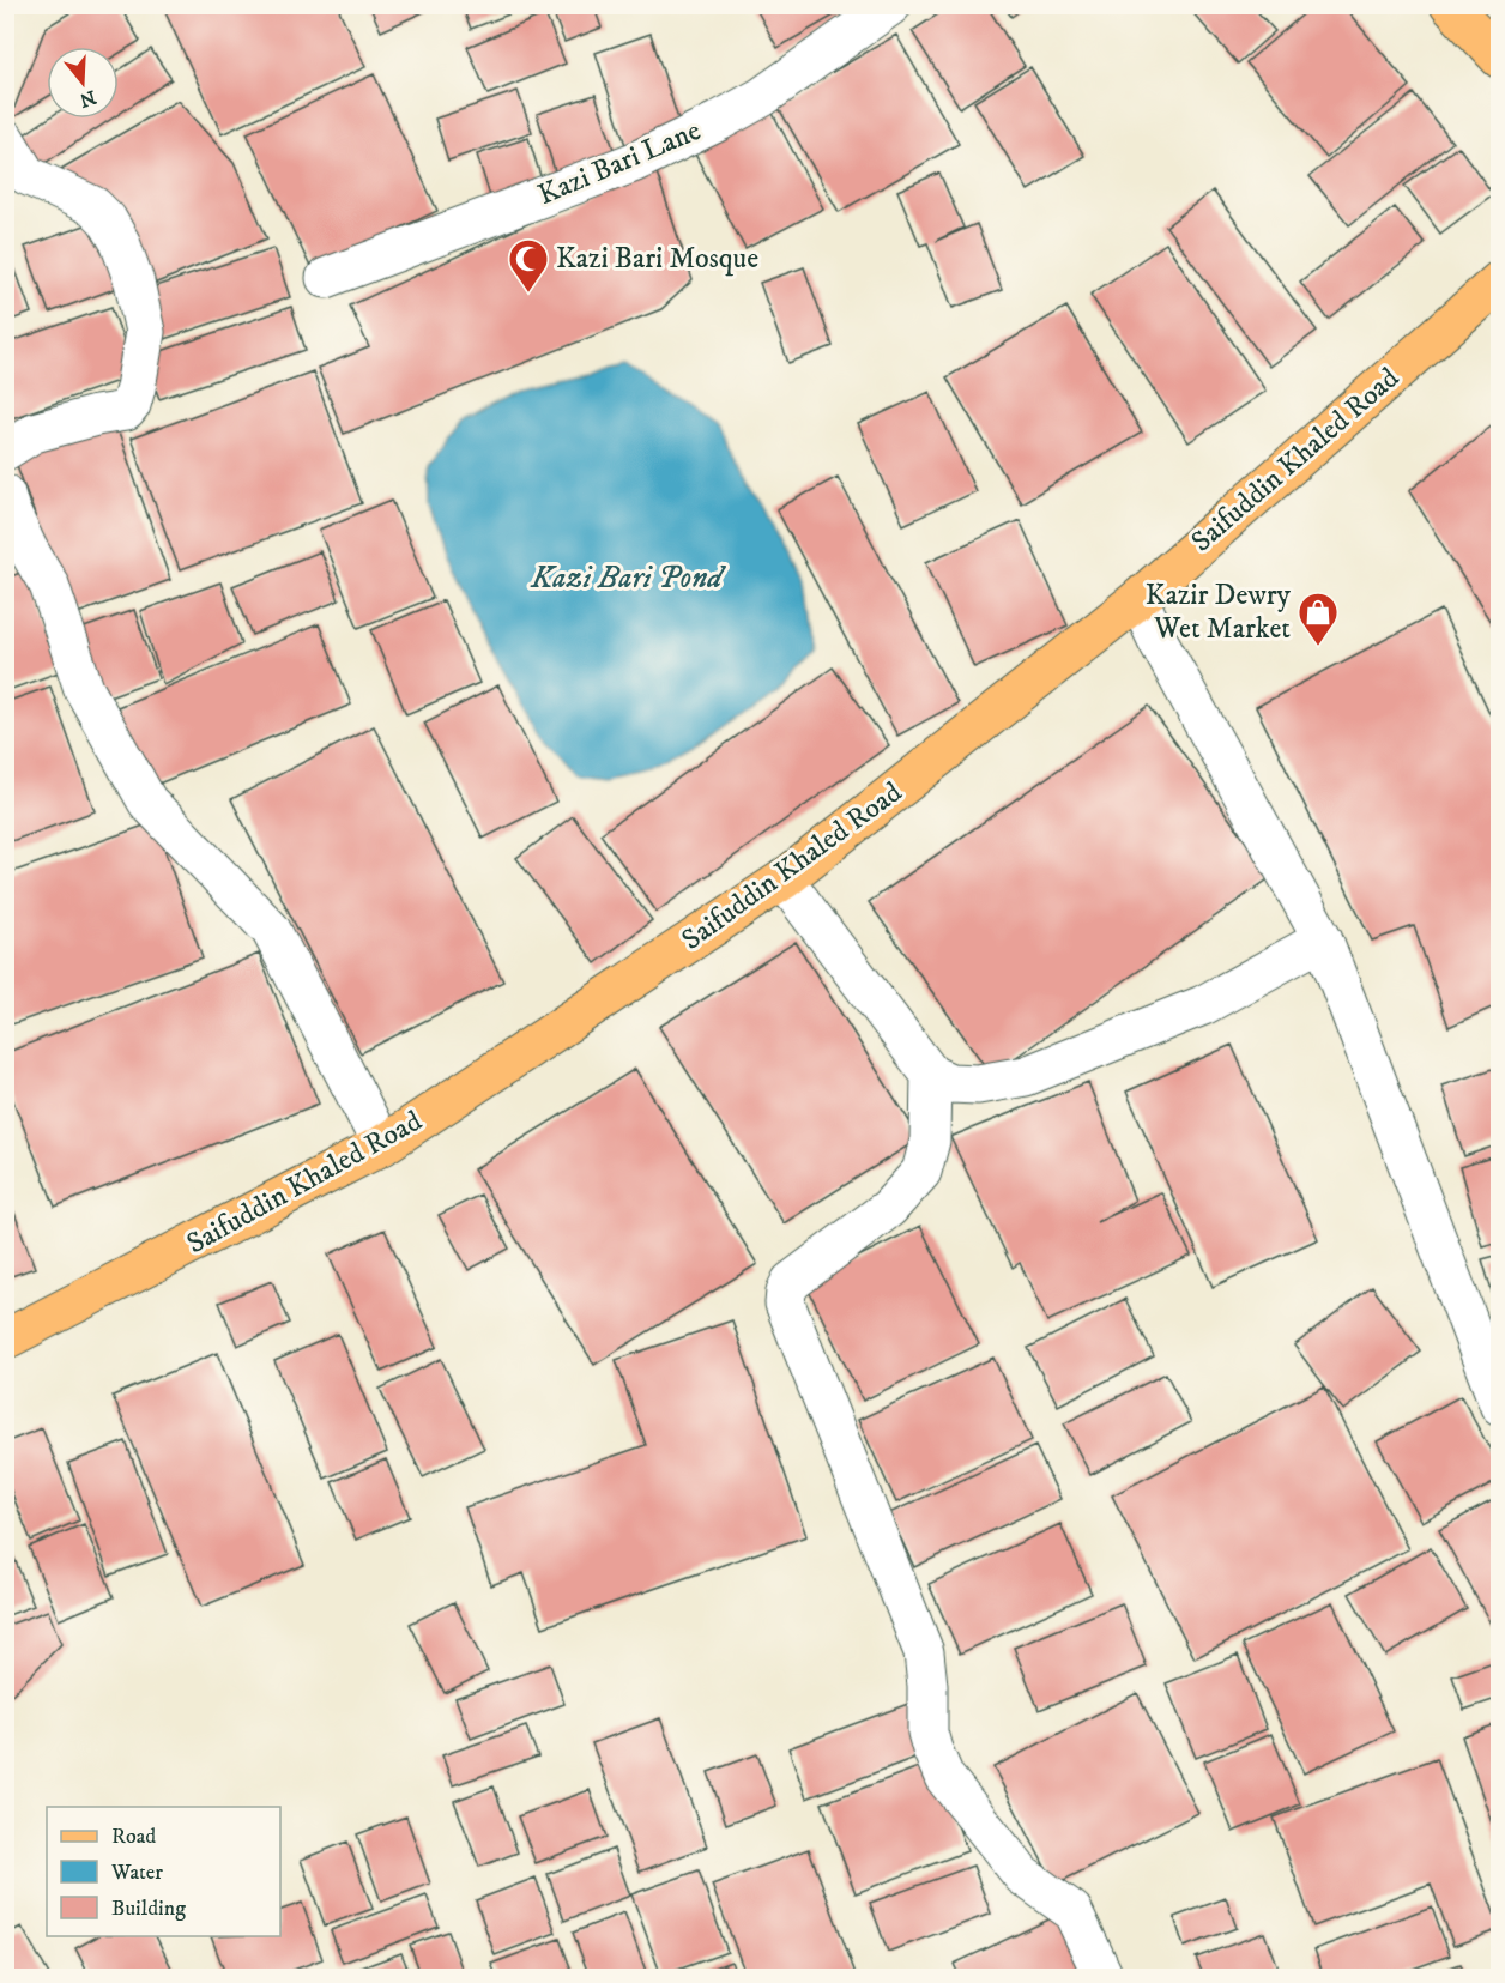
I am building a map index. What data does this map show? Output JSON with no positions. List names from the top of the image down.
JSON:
{
  "streets": {
    "main road": ["Saifuddin Khaled Road"],
    "street": ["Kazi Bari Lane"]
  },
  "water": ["Kazi Bari Pond"],
  "places": {
    "mosque": ["Kazi Bari Mosque"],
    "shop": ["Kazir Dewry Wet Market"]
  },
  "legend": ["Road", "Water", "Building"],
  "north": "bottom"
}
